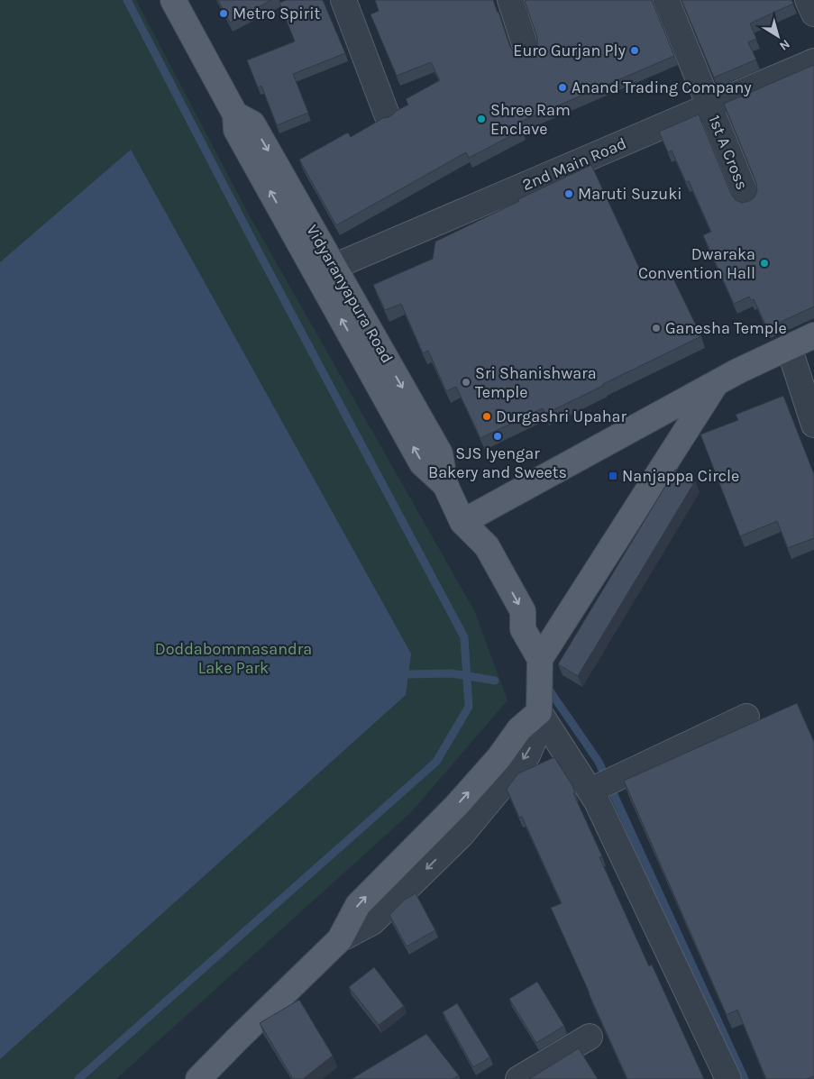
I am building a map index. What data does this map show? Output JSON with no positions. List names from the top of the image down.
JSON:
{
  "streets": {
    "main road": ["Vidyaranyapura Road"],
    "street": ["1st A Cross", "2nd Main Road"]
  },
  "crossings": [
    ["1st A Cross", "2nd Main Road"],
    ["2nd Main Road", "Vidyaranyapura Road"]
  ],
  "parks": ["Doddabommasandra Lake Park"],
  "places": {
    "other": [
      "Metro Spirit",
      "Euro Gurjan Ply",
      "Anand Trading Company",
      "Shree Ram Enclave",
      "Maruti Suzuki",
      "Dwaraka Convention Hall",
      "Ganesha Temple",
      "Sri Shanishwara Temple",
      "Durgashri Upahar",
      "SJS Iyengar Bakery and Sweets"
    ],
    "transit": ["Nanjappa Circle"]
  },
  "north": "bottom right"
}
